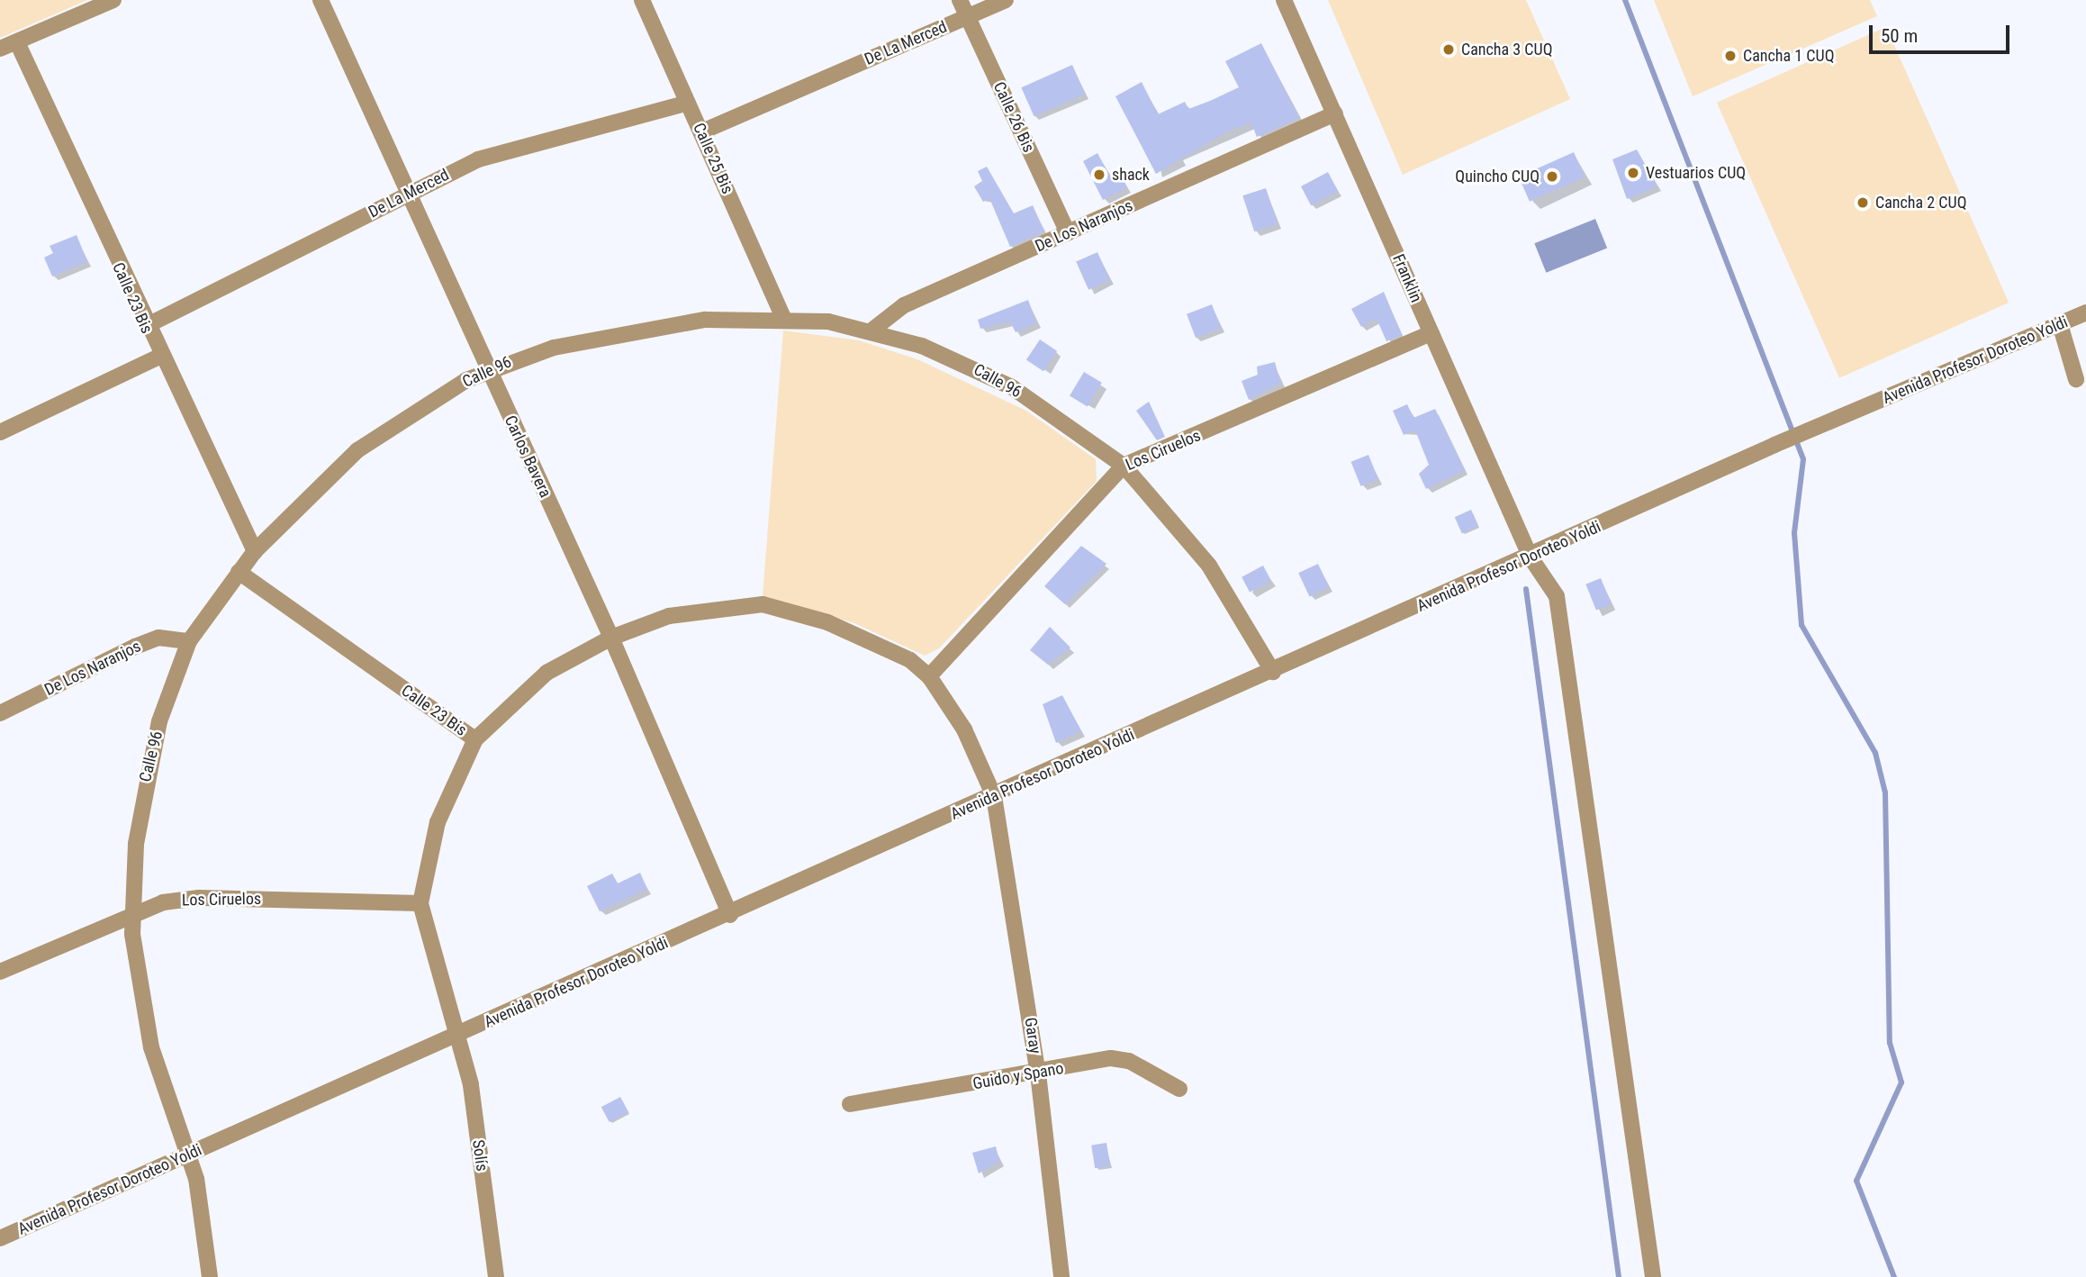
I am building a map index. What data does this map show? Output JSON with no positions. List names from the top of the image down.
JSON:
{
  "streets": {
    "street": [
      "De La Merced",
      "Calle 26 Bis",
      "Calle 25 Bis",
      "De Los Naranjos",
      "Franklin",
      "Calle 23 Bis",
      "Avenida Profesor Doroteo Yoldi",
      "Calle 96",
      "Los Ciruelos",
      "Carlos Bavera",
      "Garay",
      "Guido y Spano",
      "Solís"
    ]
  },
  "crossings": [
    ["De La Merced", "Calle 26 Bis"],
    ["De La Merced", "Calle 25 Bis"],
    ["De La Merced", "Calle 23 Bis"],
    ["De La Merced", "Carlos Bavera"],
    ["Calle 26 Bis", "De Los Naranjos"],
    ["Calle 25 Bis", "Calle 96"],
    ["De Los Naranjos", "Franklin"],
    ["De Los Naranjos", "Calle 96"],
    ["Franklin", "Avenida Profesor Doroteo Yoldi"],
    ["Franklin", "Los Ciruelos"],
    ["Calle 23 Bis", "Calle 96"],
    ["Calle 23 Bis", "Garay"],
    ["Avenida Profesor Doroteo Yoldi", "Calle 96"],
    ["Avenida Profesor Doroteo Yoldi", "Carlos Bavera"],
    ["Avenida Profesor Doroteo Yoldi", "Garay"],
    ["Avenida Profesor Doroteo Yoldi", "Solís"],
    ["Calle 96", "Los Ciruelos"],
    ["Calle 96", "Carlos Bavera"],
    ["Los Ciruelos", "Garay"],
    ["Los Ciruelos", "Solís"],
    ["Carlos Bavera", "Garay"],
    ["Garay", "Guido y Spano"]
  ],
  "places": [
    "Cancha 3 CUQ",
    "Cancha 1 CUQ",
    "Vestuarios CUQ",
    "shack",
    "Quincho CUQ",
    "Cancha 2 CUQ"
  ],
  "scale_bar": "50 m"
}
